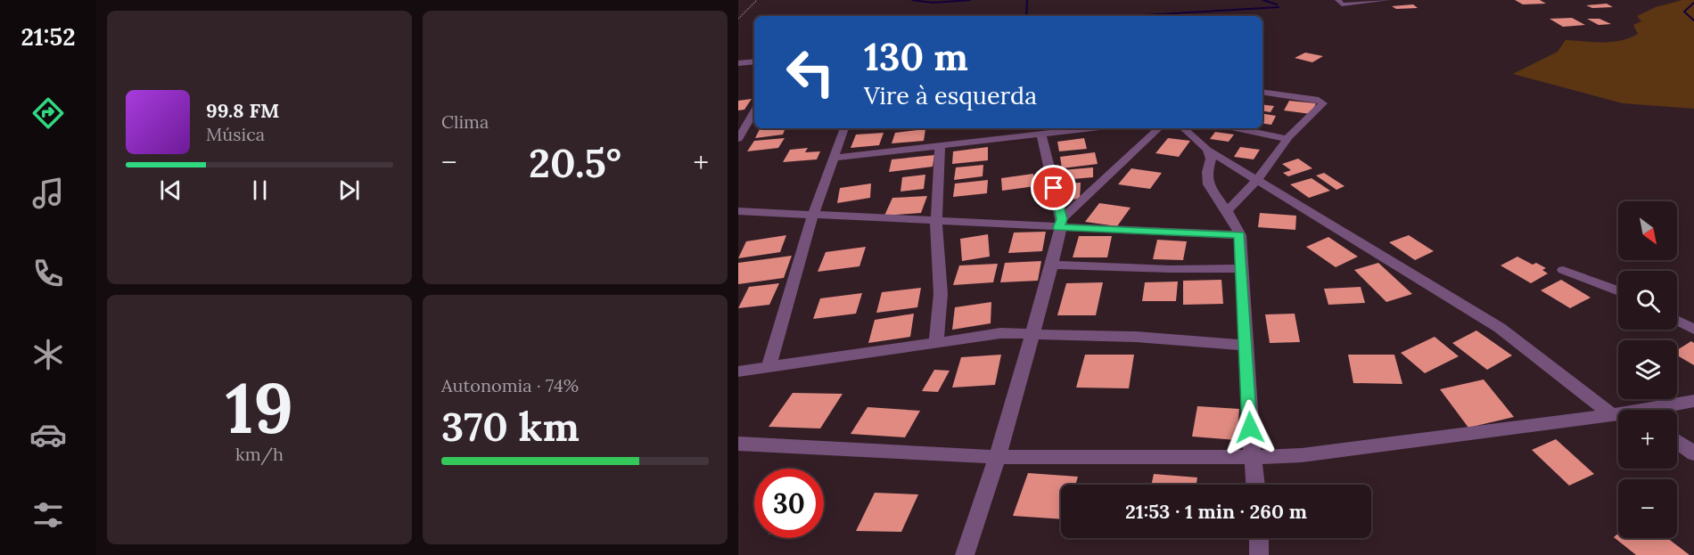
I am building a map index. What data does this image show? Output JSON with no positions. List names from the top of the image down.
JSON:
{
  "north": "bottom right",
  "page": {
    "tabs": "21:52",
    "tile": [
      "Clima",
      ["19", "km/h"],
      ["Autonomia · 74%", "370 km"]
    ],
    "turn": ["130 m", "Vire à esquerda"],
    "song": ["99.8 FM", "Música"],
    "heat": ["−", "20.5°", "+"],
    "map_buttons": ["+", "−"],
    "limit": "30",
    "trip": "21:53 · 1 min · 260 m"
  }
}
